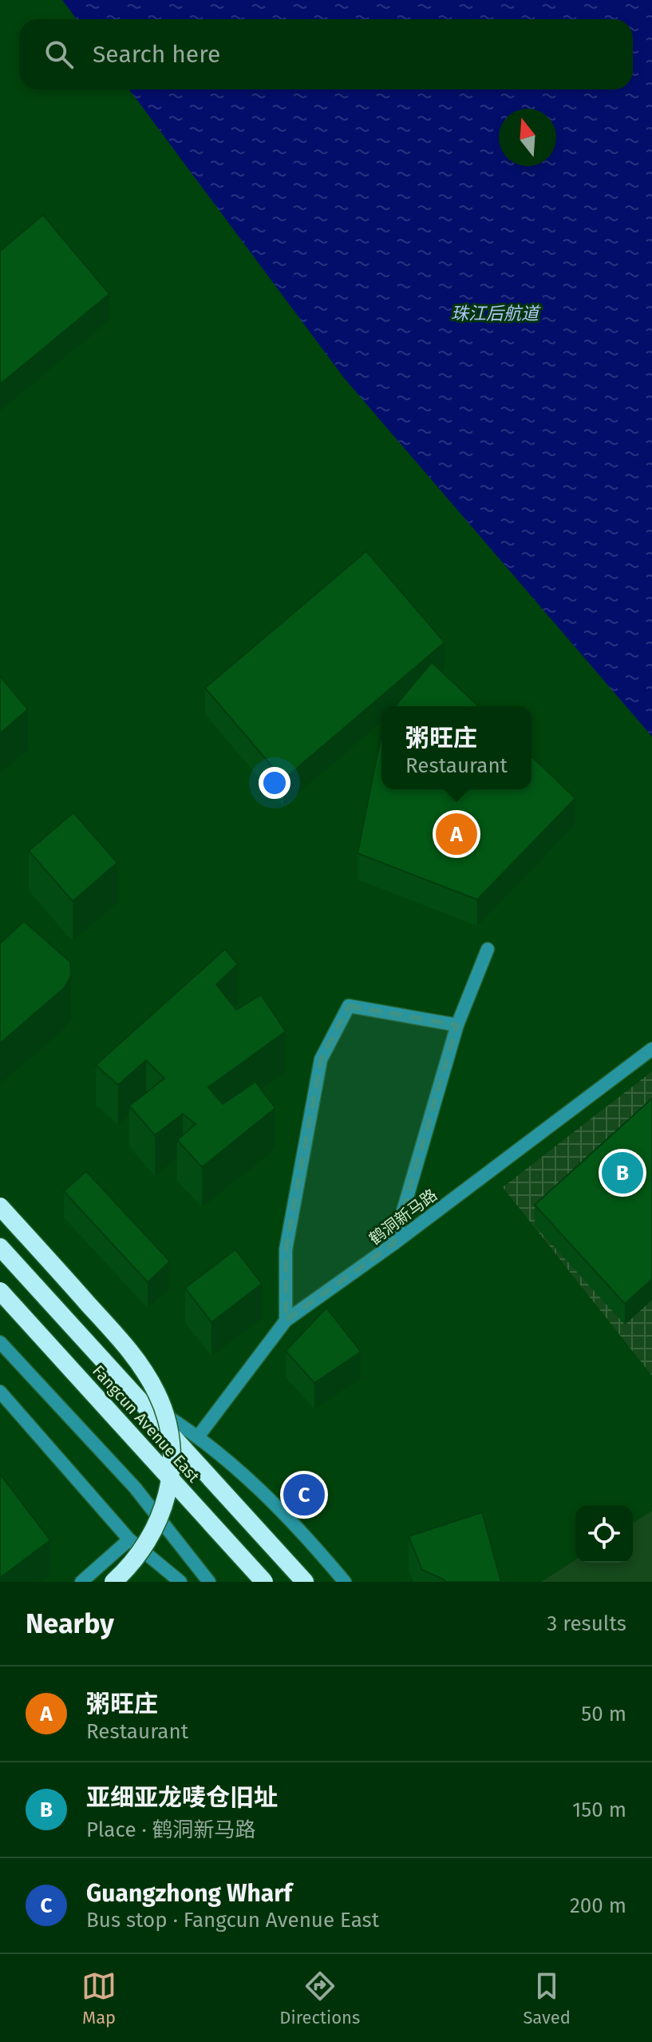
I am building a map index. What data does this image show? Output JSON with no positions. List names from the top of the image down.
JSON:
{
  "streets": {
    "highway": ["Fangcun Avenue East"],
    "street": ["鹤洞新马路"]
  },
  "crossings": [
    ["鹤洞新马路", "Fangcun Avenue East"]
  ],
  "water": ["珠江后航道"],
  "north": "top",
  "page": {
    "search": "Search here",
    "popup": ["粥旺庄", "Restaurant"],
    "pins": ["A", "B", "C"],
    "heading": ["Nearby", "3 results"],
    "list": [
      {
        "mark": "A",
        "name": "粥旺庄",
        "note": "Restaurant",
        "value": "50 m"
      },
      {
        "mark": "B",
        "name": "亚细亚龙唛仓旧址",
        "note": "Place · 鹤洞新马路",
        "value": "150 m"
      },
      {
        "mark": "C",
        "name": "Guangzhong Wharf",
        "note": "Bus stop · Fangcun Avenue East",
        "value": "200 m"
      }
    ],
    "nav": ["Map", "Directions", "Saved"]
  }
}
